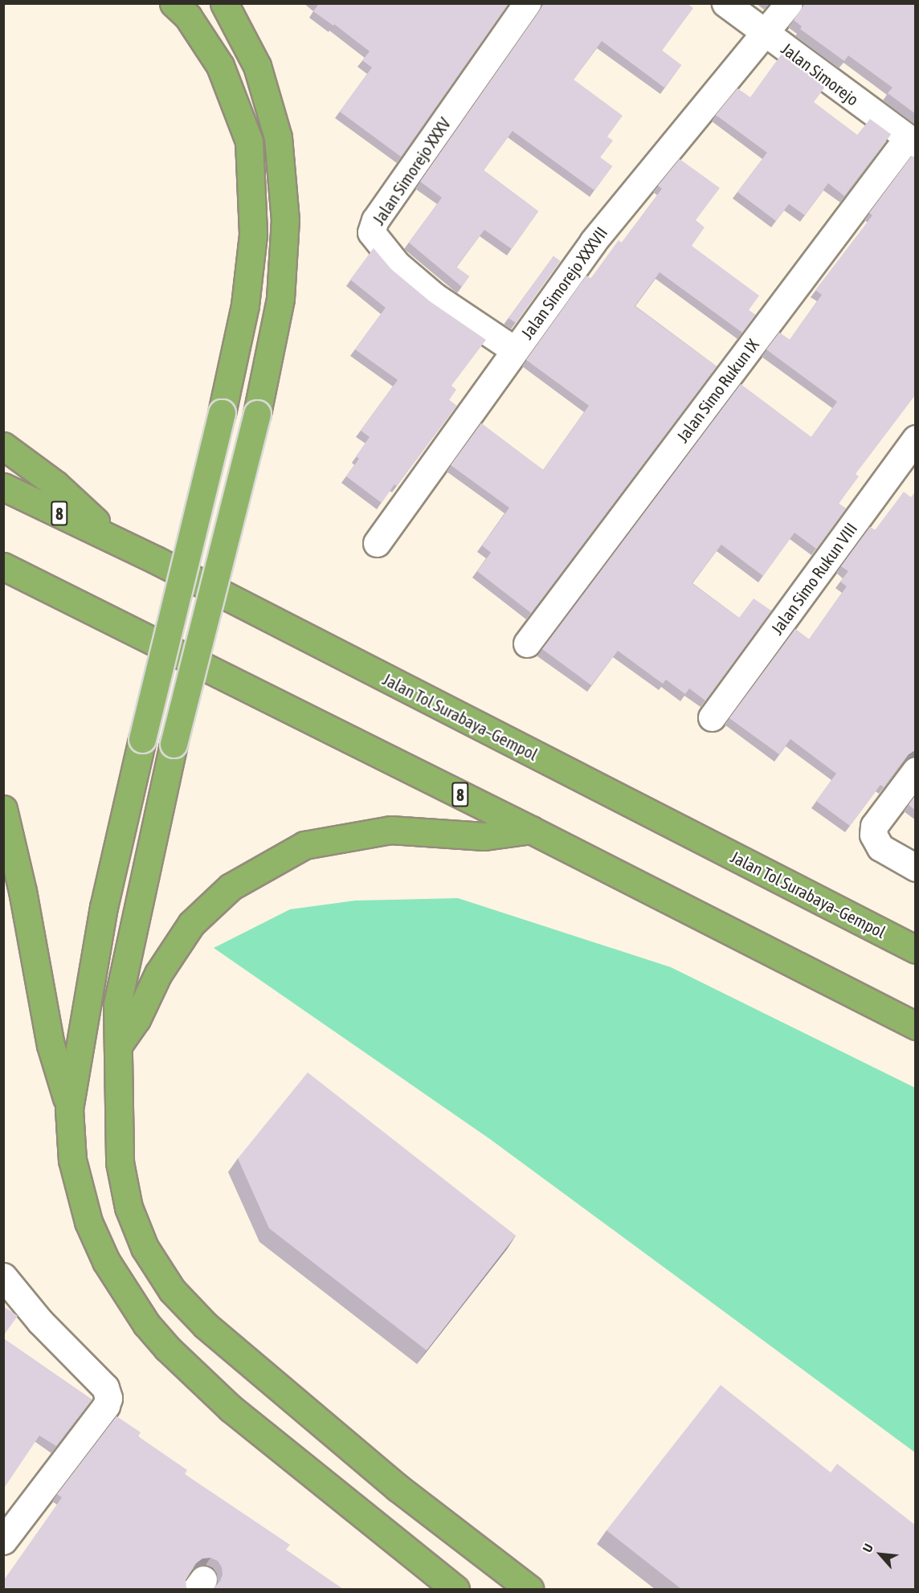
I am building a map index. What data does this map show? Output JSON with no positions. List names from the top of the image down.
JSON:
{
  "streets": {
    "highway": ["8", "Jalan Tol Surabaya–Gempol"],
    "street": [
      "Jalan Simorejo",
      "Jalan Simorejo XXXV",
      "Jalan Simorejo XXXVII",
      "Jalan Simo Rukun IX",
      "Jalan Simo Rukun VIII"
    ]
  },
  "crossings": [
    ["Jalan Simorejo", "Jalan Simorejo XXXVII"],
    ["Jalan Simorejo", "Jalan Simo Rukun IX"],
    ["Jalan Simorejo XXXV", "Jalan Simorejo XXXVII"]
  ],
  "north": "top left"
}
